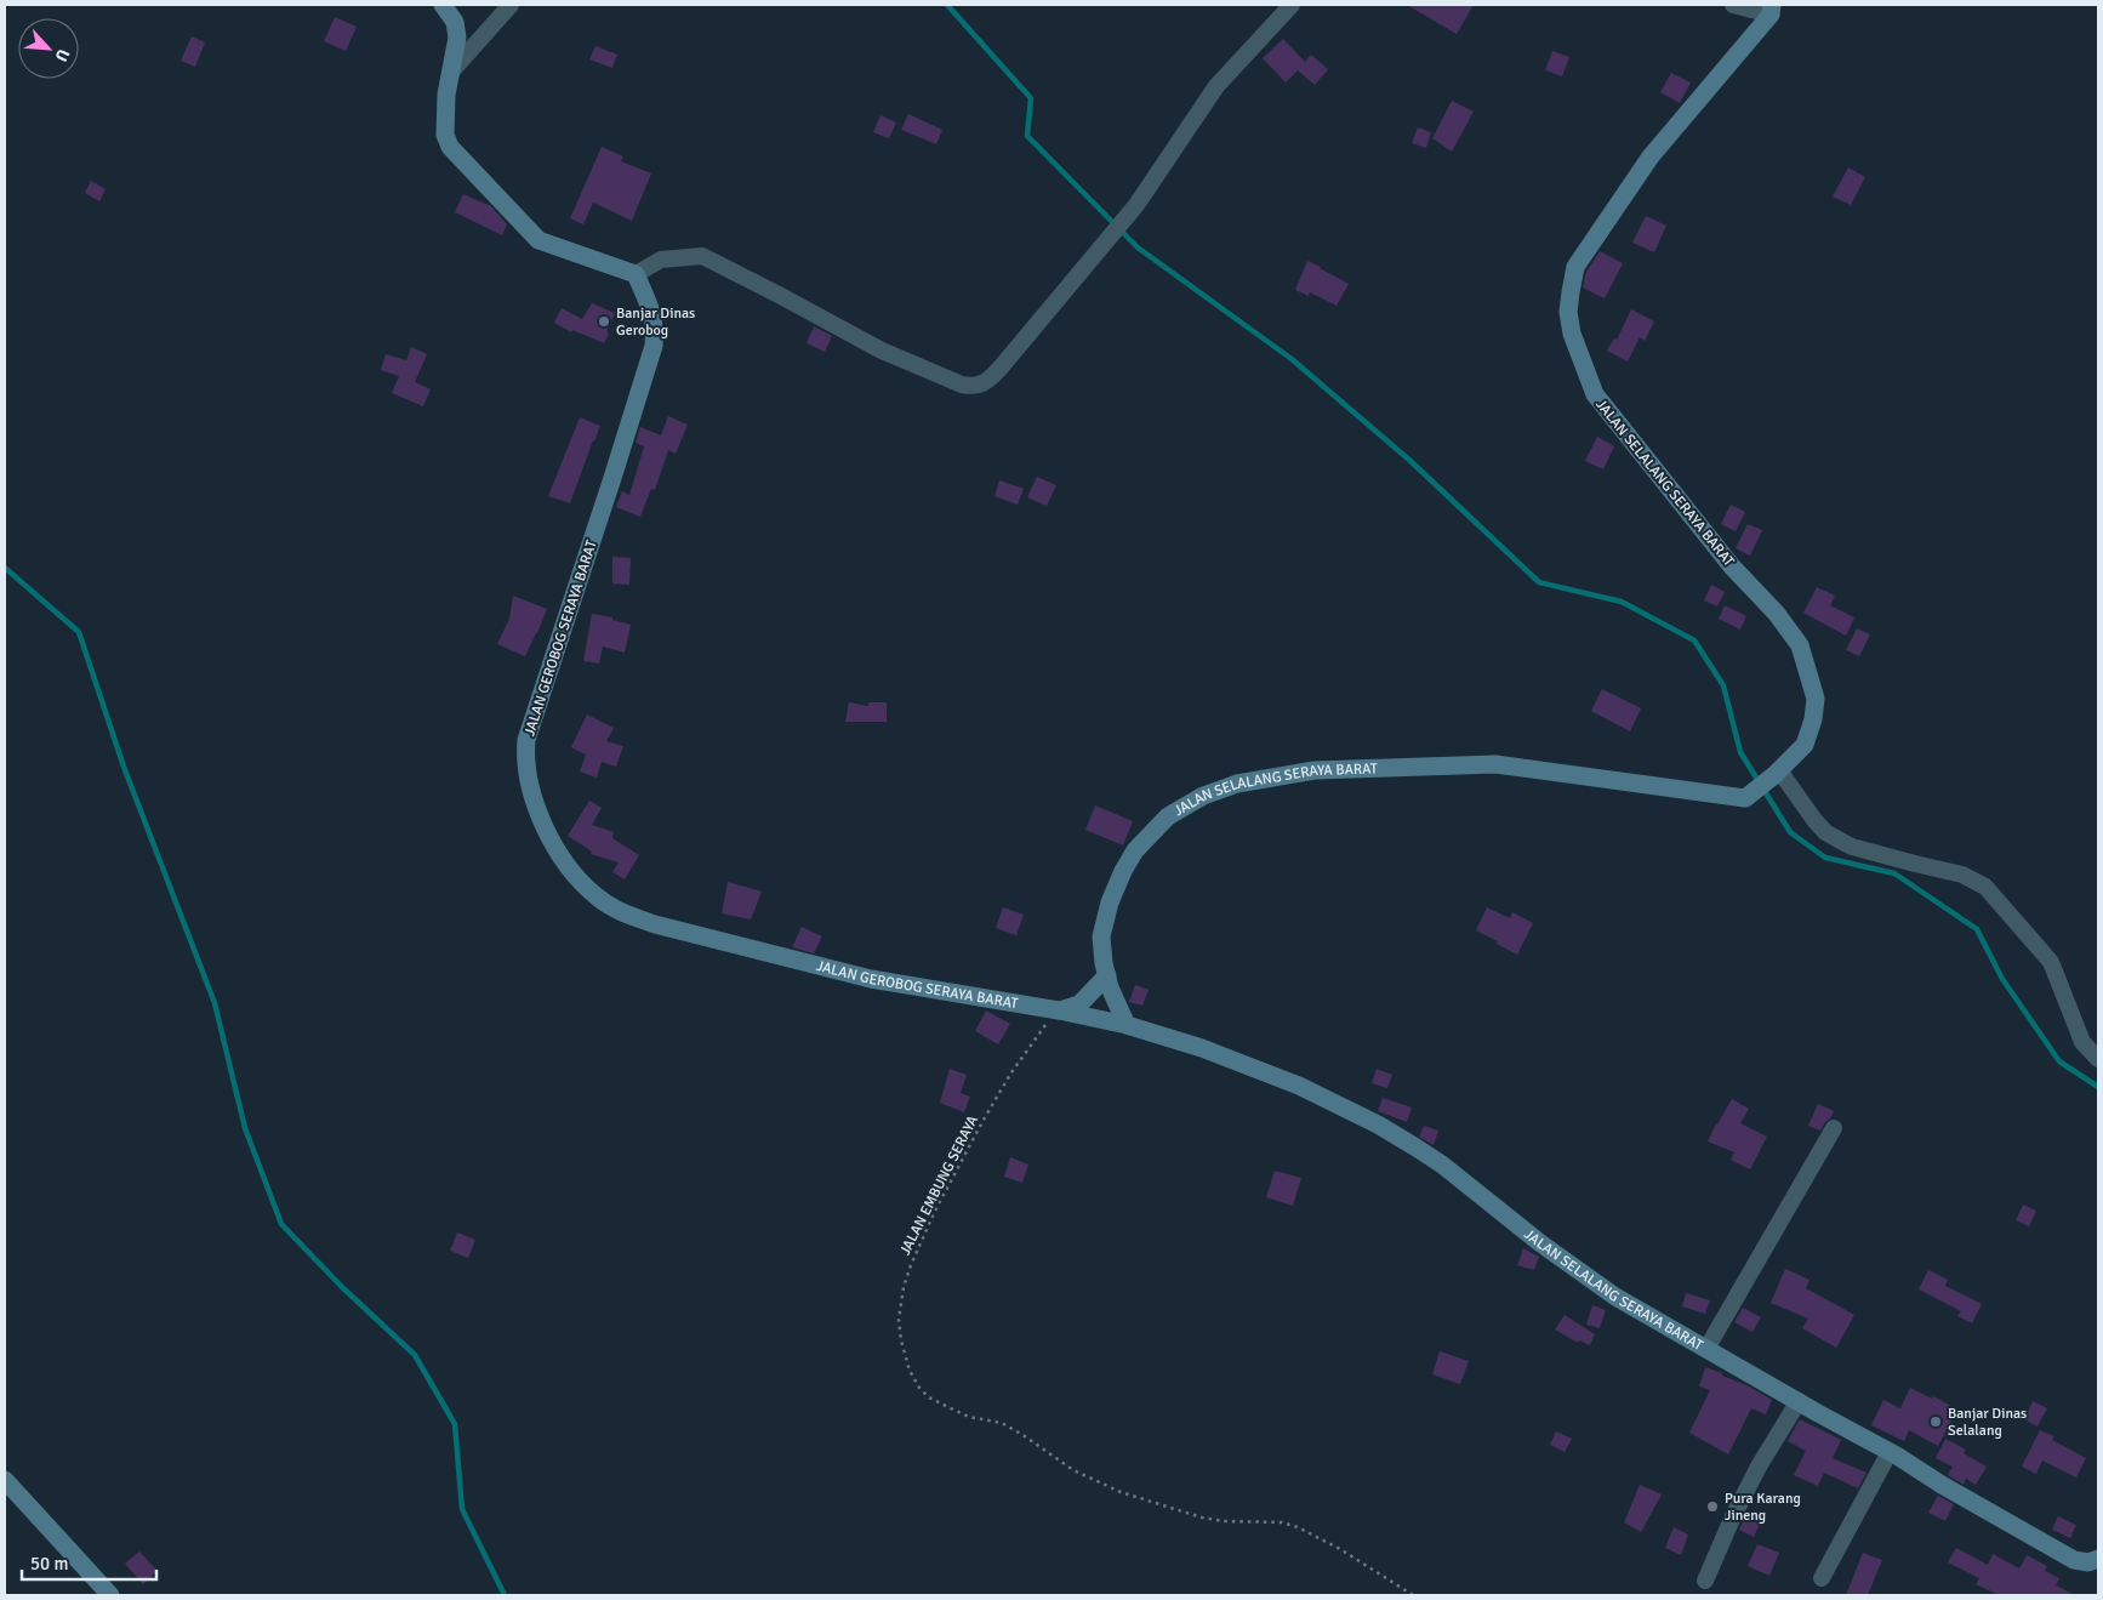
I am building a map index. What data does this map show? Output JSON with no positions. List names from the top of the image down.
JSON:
{
  "streets": {
    "street": ["JALAN SELALANG SERAYA BARAT", "JALAN GEROBOG SERAYA BARAT"],
    "path": ["JALAN EMBUNG SERAYA"]
  },
  "crossings": [
    ["JALAN SELALANG SERAYA BARAT", "JALAN GEROBOG SERAYA BARAT"],
    ["JALAN SELALANG SERAYA BARAT", "JALAN EMBUNG SERAYA"],
    ["JALAN GEROBOG SERAYA BARAT", "JALAN EMBUNG SERAYA"]
  ],
  "places": ["Banjar Dinas Gerobog", "Banjar Dinas Selalang", "Pura Karang Jineng"],
  "scale_bar": "50 m",
  "north": "bottom right"
}
